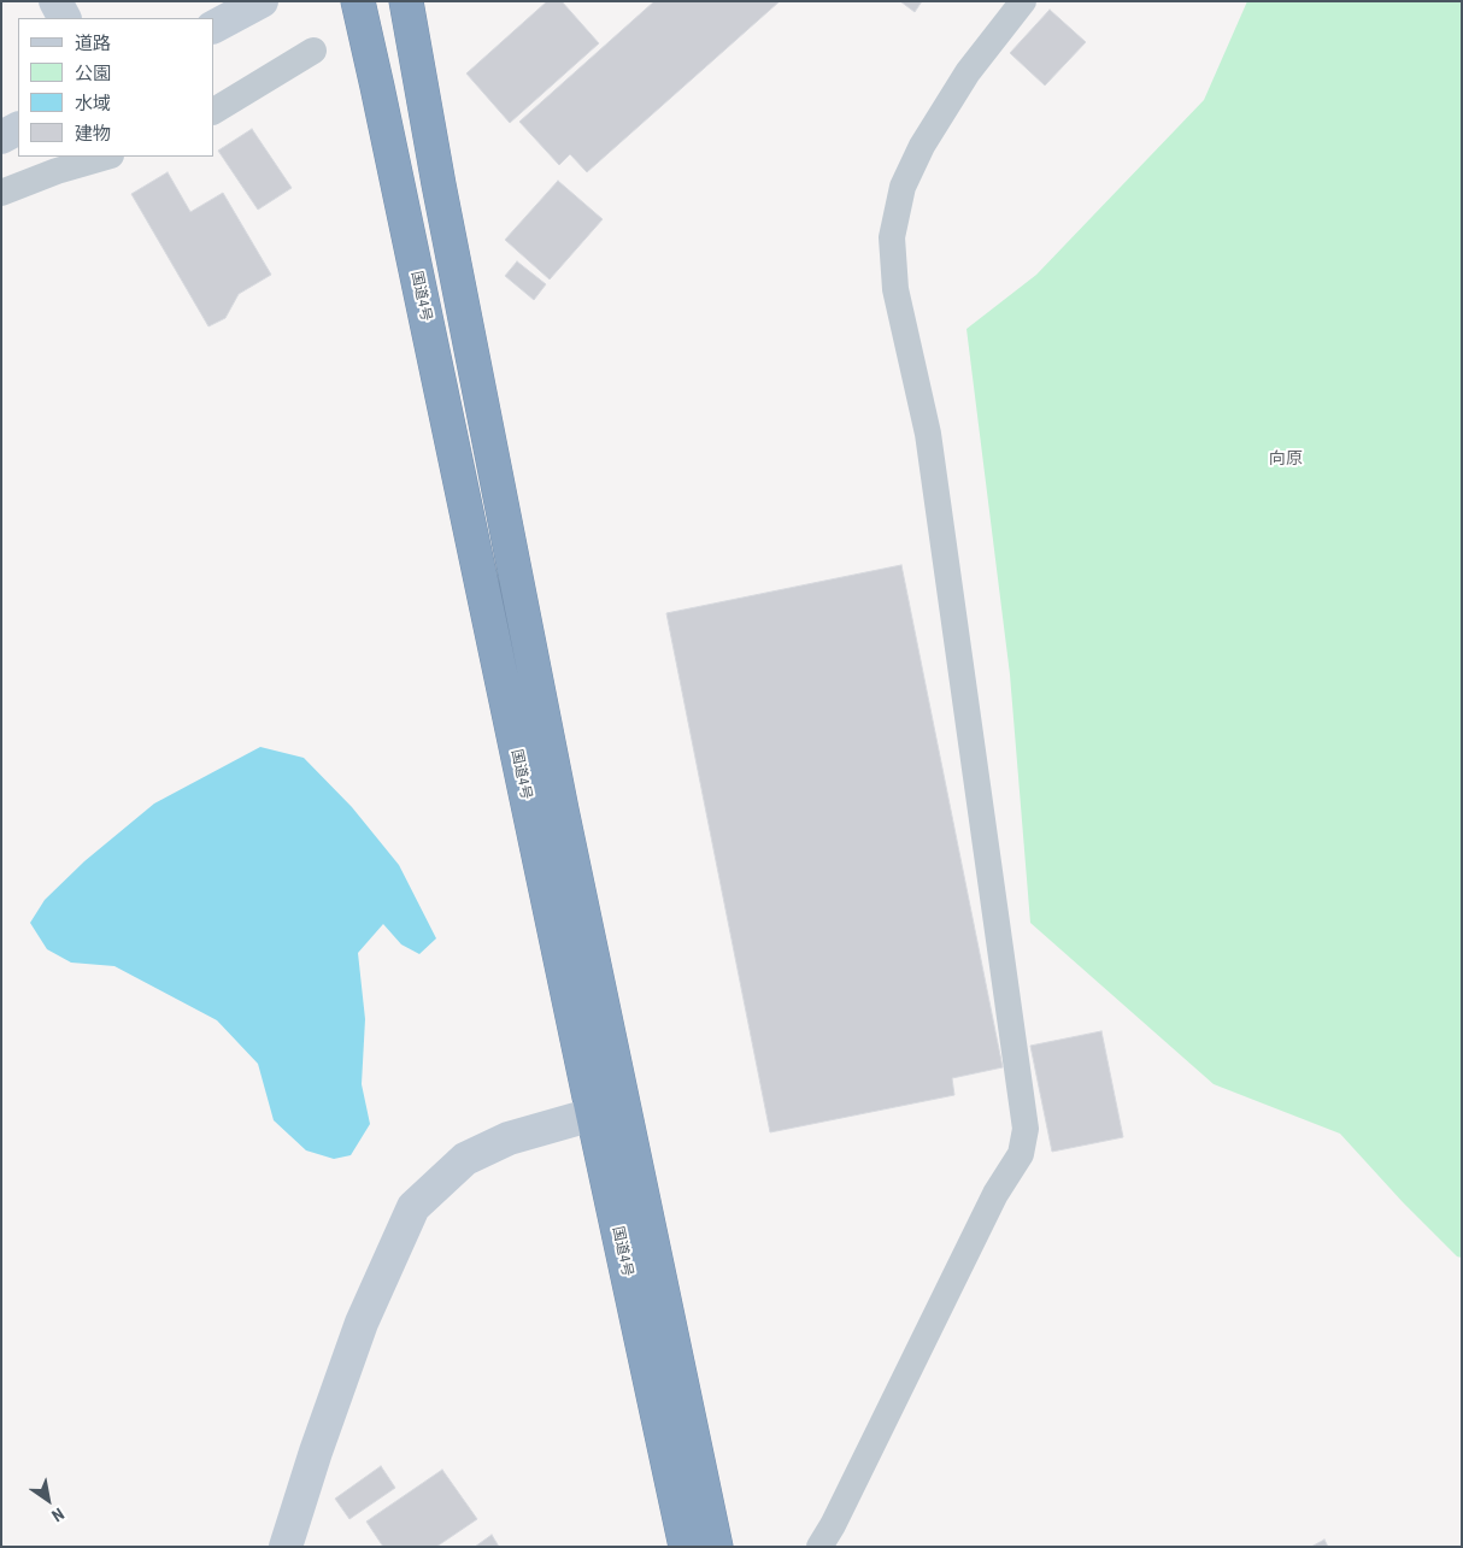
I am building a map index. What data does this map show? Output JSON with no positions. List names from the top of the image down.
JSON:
{
  "streets": {
    "highway": ["国道4号"]
  },
  "districts": ["向原"],
  "legend": [
    "道路",
    "公園",
    "水域",
    "建物"
  ],
  "north": "bottom right"
}
